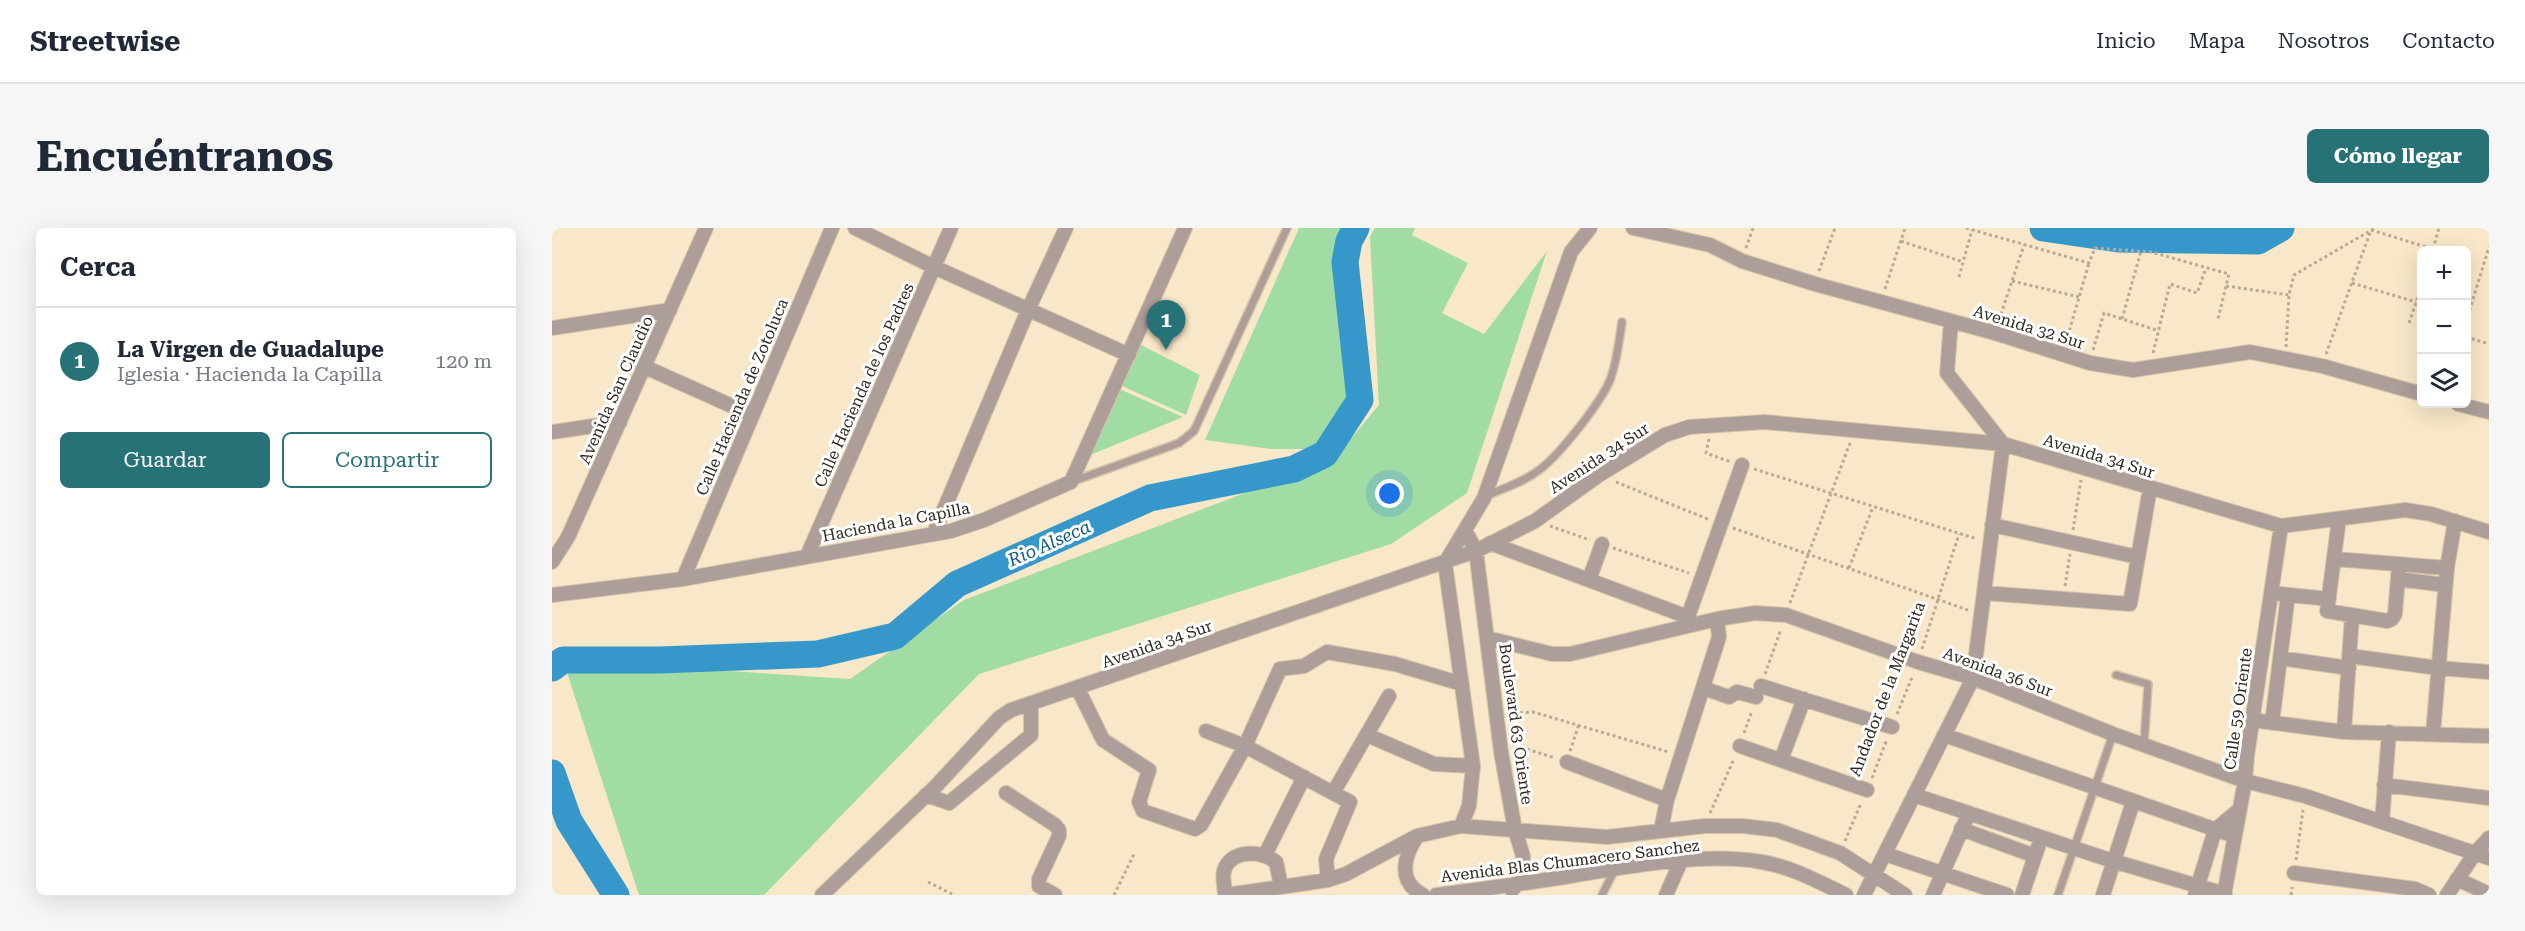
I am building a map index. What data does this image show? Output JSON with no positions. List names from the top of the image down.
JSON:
{
  "streets": {
    "street": [
      "Avenida 32 Sur",
      "Calle Hacienda de los Padres",
      "Avenida San Claudio",
      "Calle Hacienda de Zotoluca",
      "Avenida 34 Sur",
      "Hacienda la Capilla",
      "Avenida 36 Sur",
      "Calle 59 Oriente",
      "Boulevard 63 Oriente",
      "Avenida Blas Chumacero Sanchez"
    ],
    "path": ["Andador de la Margarita"]
  },
  "crossings": [
    ["Calle Hacienda de los Padres", "Hacienda la Capilla"],
    ["Calle Hacienda de Zotoluca", "Hacienda la Capilla"],
    ["Avenida 34 Sur", "Calle 59 Oriente"],
    ["Avenida 34 Sur", "Boulevard 63 Oriente"],
    ["Avenida 36 Sur", "Andador de la Margarita"],
    ["Avenida 36 Sur", "Calle 59 Oriente"],
    ["Avenida 36 Sur", "Boulevard 63 Oriente"],
    ["Andador de la Margarita", "Avenida Blas Chumacero Sanchez"],
    ["Boulevard 63 Oriente", "Avenida Blas Chumacero Sanchez"]
  ],
  "water": ["Rio Alseca"],
  "page": {
    "header": "Streetwise",
    "nav": [
      "Inicio",
      "Mapa",
      "Nosotros",
      "Contacto"
    ],
    "buttons": [
      "Cómo llegar",
      ["Guardar", "Compartir"]
    ],
    "title": "Encuéntranos",
    "heading": "Cerca",
    "map_buttons": ["+", "−"],
    "pins": "1",
    "list": [
      {
        "mark": "1",
        "name": "La Virgen de Guadalupe",
        "note": "Iglesia · Hacienda la Capilla",
        "value": "120 m"
      }
    ]
  }
}
